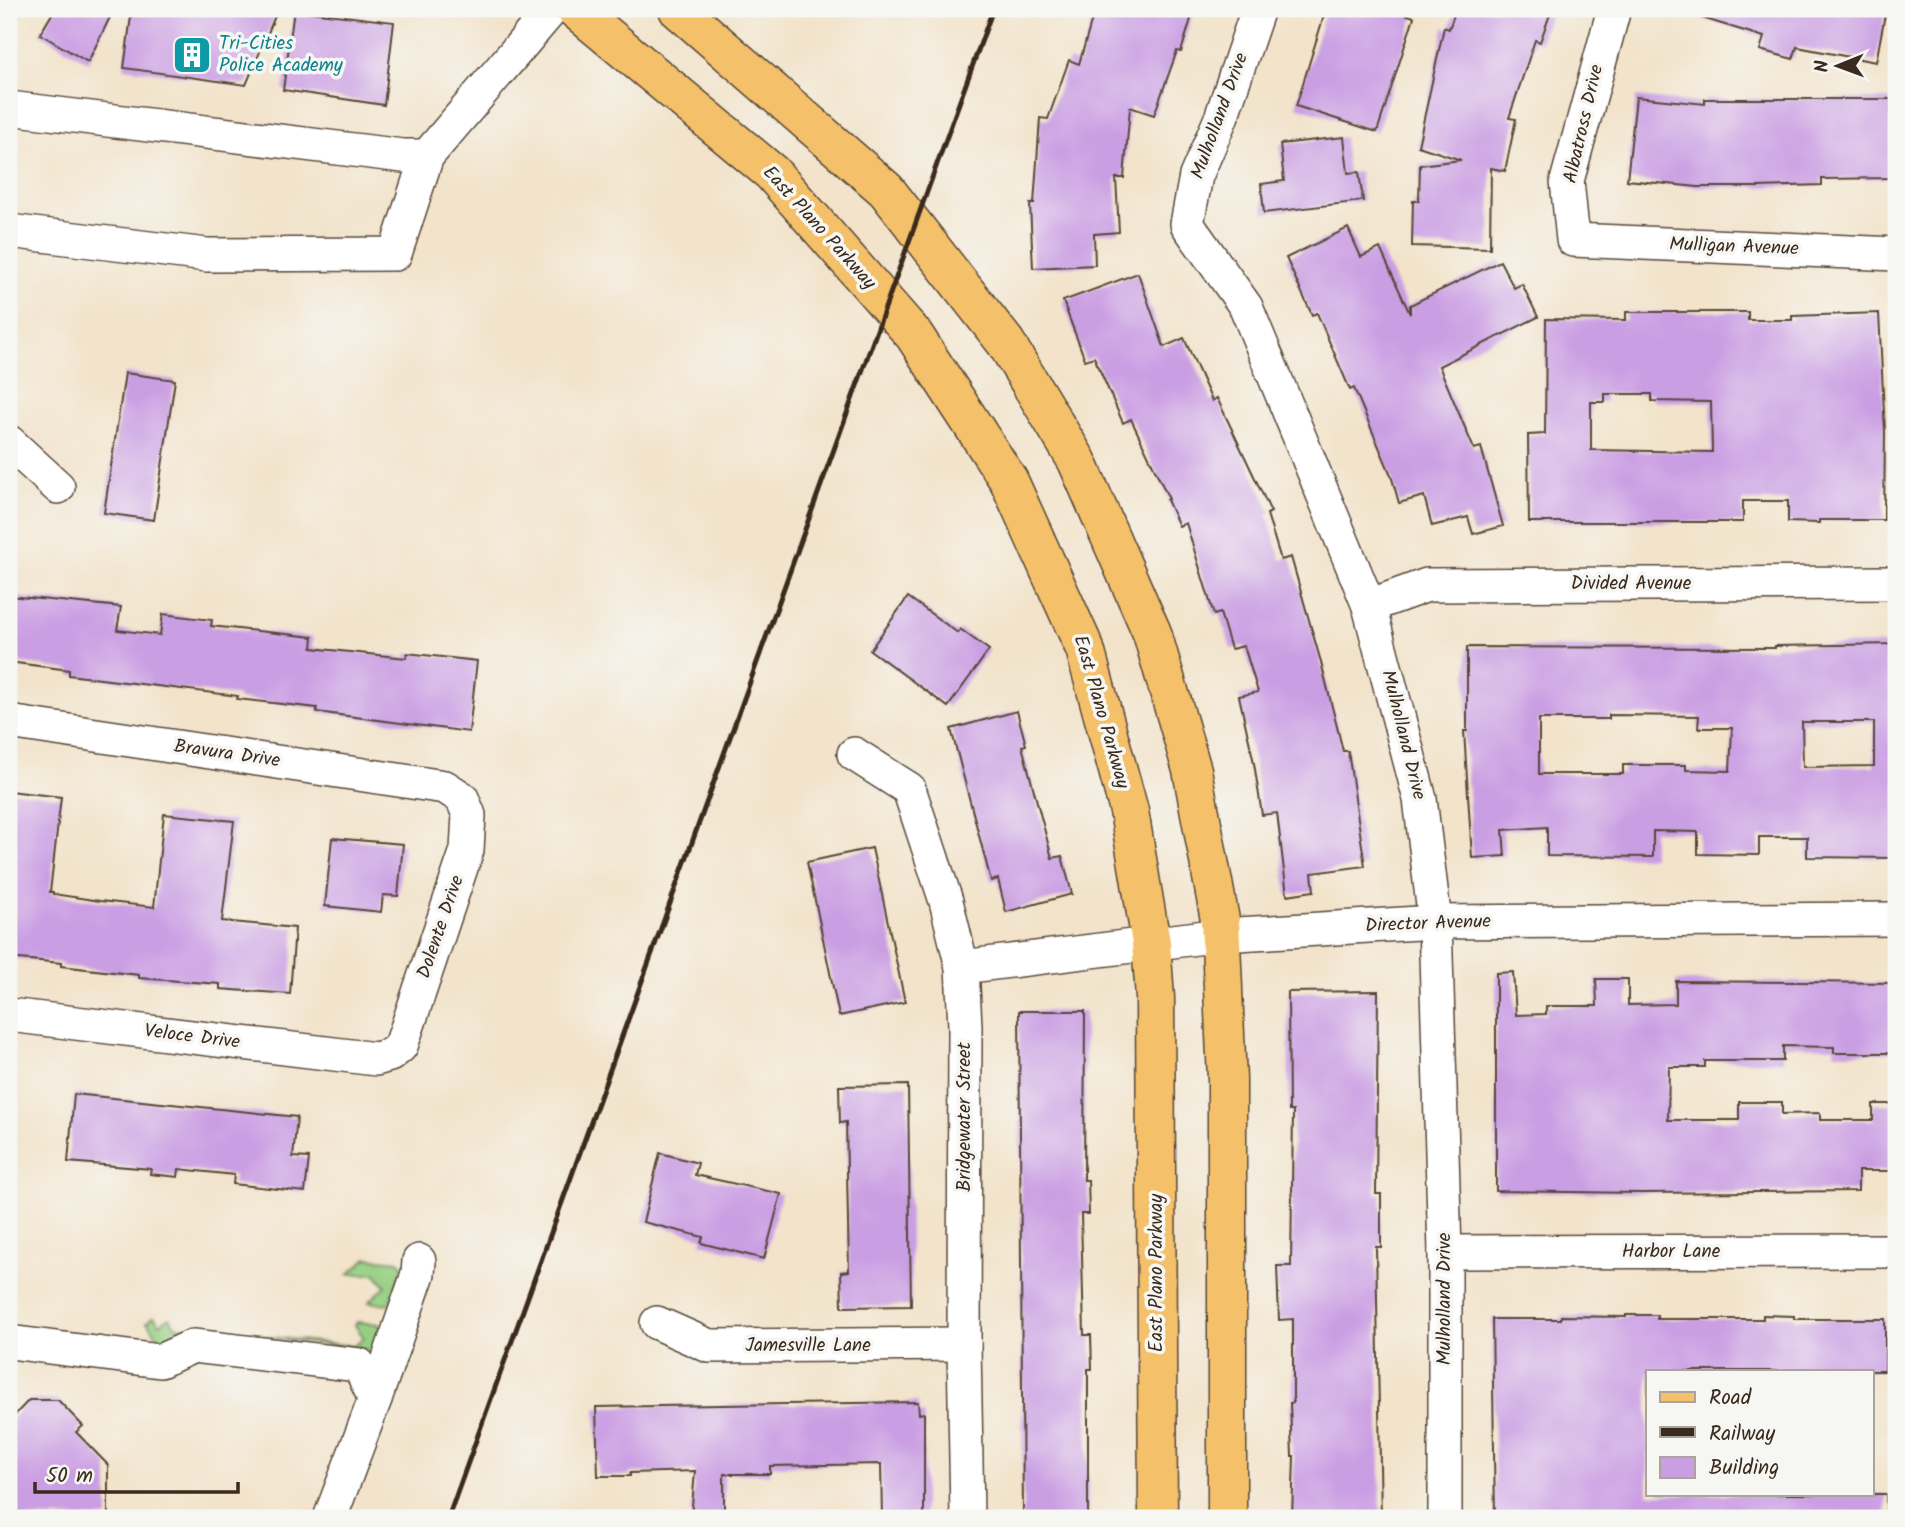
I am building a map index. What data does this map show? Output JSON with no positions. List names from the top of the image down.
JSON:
{
  "streets": {
    "main road": ["East Plano Parkway"],
    "street": [
      "Mulholland Drive",
      "Albatross Drive",
      "Mulligan Avenue",
      "Divided Avenue",
      "Bravura Drive",
      "Director Avenue",
      "Dolente Drive",
      "Veloce Drive",
      "Bridgewater Street",
      "Harbor Lane",
      "Jamesville Lane"
    ]
  },
  "crossings": [
    ["Mulholland Drive", "Divided Avenue"],
    ["Mulholland Drive", "Director Avenue"],
    ["Mulholland Drive", "Harbor Lane"],
    ["Albatross Drive", "Mulligan Avenue"],
    ["East Plano Parkway", "Director Avenue"],
    ["Bravura Drive", "Dolente Drive"],
    ["Director Avenue", "Bridgewater Street"],
    ["Dolente Drive", "Veloce Drive"],
    ["Bridgewater Street", "Jamesville Lane"]
  ],
  "places": {
    "building": ["Tri-Cities Police Academy"]
  },
  "legend": ["Road", "Railway", "Building"],
  "scale_bar": "50 m",
  "north": "left"
}
